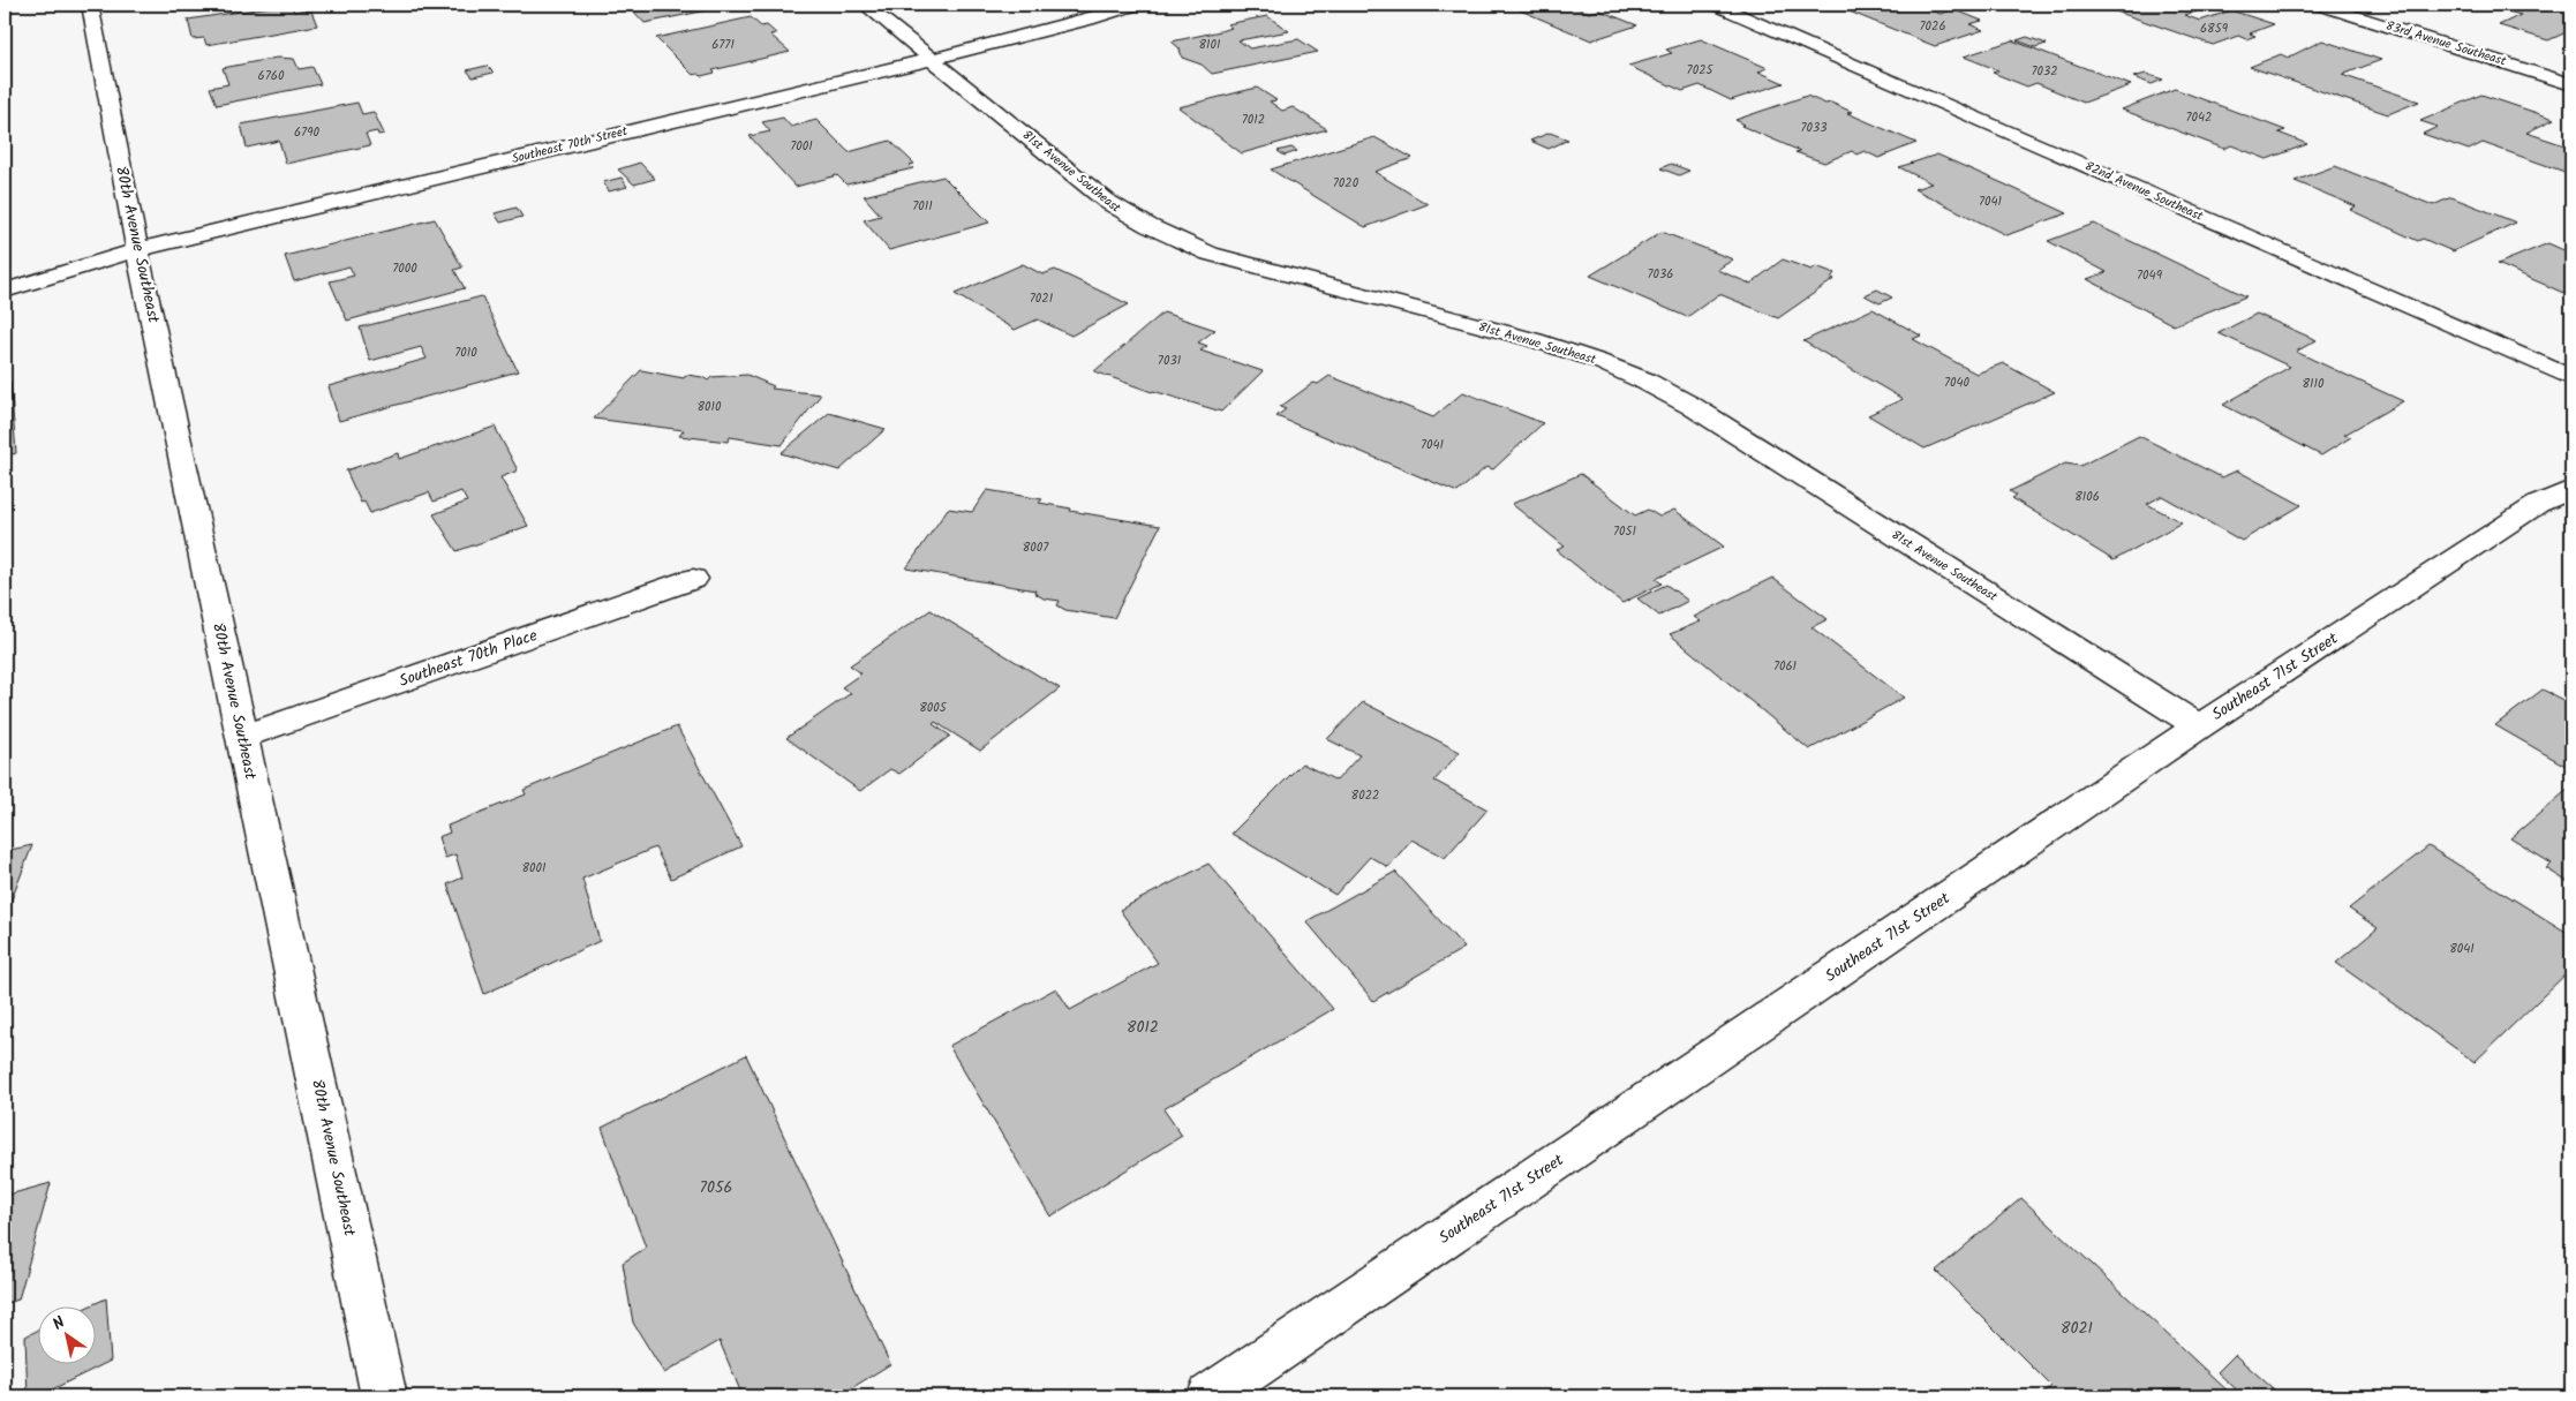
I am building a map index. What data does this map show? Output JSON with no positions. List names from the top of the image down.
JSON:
{
  "streets": {
    "street": [
      "83rd Avenue Southeast",
      "Southeast 70th Street",
      "81st Avenue Southeast",
      "82nd Avenue Southeast",
      "80th Avenue Southeast",
      "Southeast 70th Place",
      "Southeast 71st Street"
    ]
  },
  "crossings": [
    ["Southeast 70th Street", "81st Avenue Southeast"],
    ["Southeast 70th Street", "80th Avenue Southeast"],
    ["81st Avenue Southeast", "Southeast 71st Street"],
    ["80th Avenue Southeast", "Southeast 70th Place"]
  ],
  "house_numbers": [
    "7026",
    "6859",
    "6771",
    "8101",
    "7025",
    "7032",
    "6760",
    "7042",
    "7012",
    "7033",
    "6790",
    "7001",
    "7020",
    "7041",
    "7011",
    "7000",
    "7036",
    "7049",
    "7021",
    "7010",
    "7031",
    "7040",
    "8110",
    "8010",
    "7041",
    "8106",
    "7051",
    "8007",
    "7061",
    "8005",
    "8022",
    "8001",
    "8041",
    "8012",
    "7056",
    "8021"
  ],
  "north": "top left"
}
